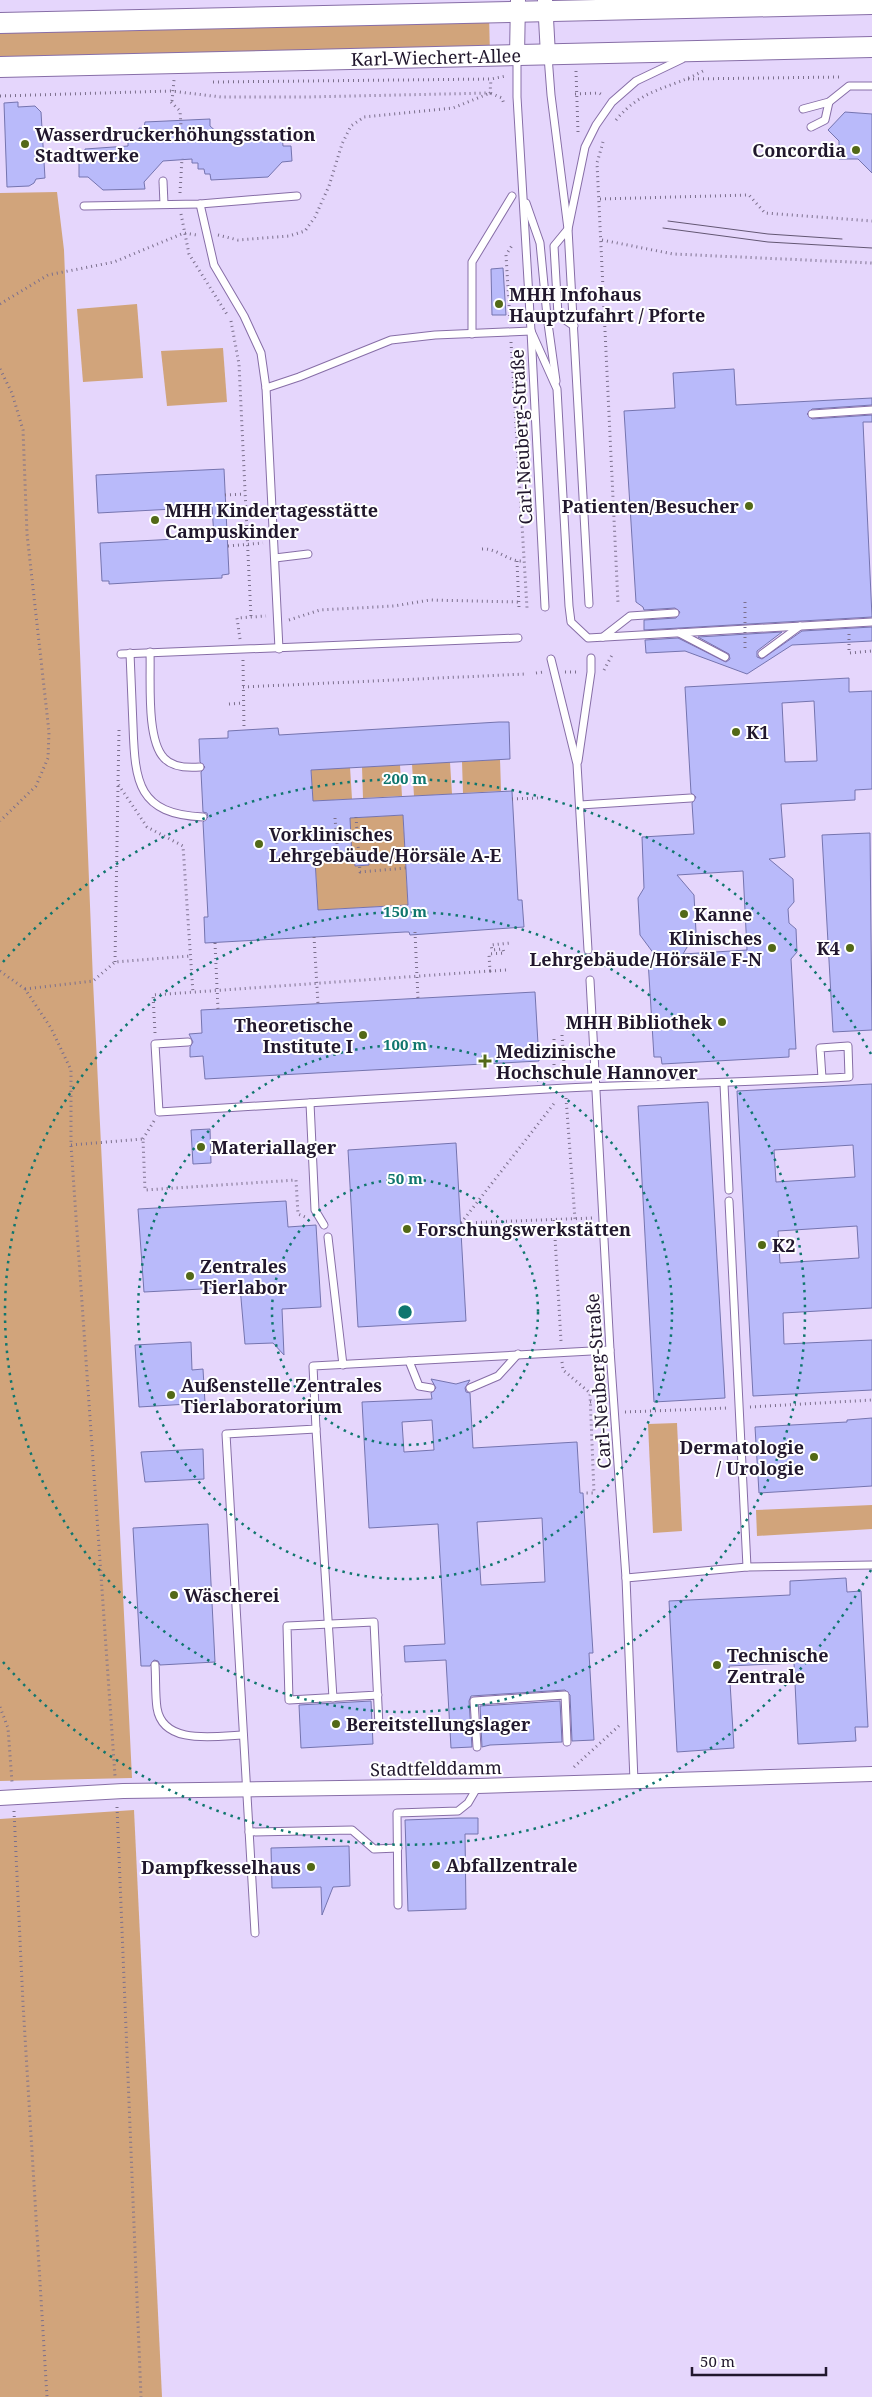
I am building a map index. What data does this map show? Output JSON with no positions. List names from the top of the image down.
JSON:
{
  "streets": {
    "main road": ["Karl-Wiechert-Allee"],
    "street": ["Stadtfelddamm"],
    "lane": ["Carl-Neuberg-Straße"]
  },
  "crossings": [
    ["Karl-Wiechert-Allee", "Carl-Neuberg-Straße"],
    ["Carl-Neuberg-Straße", "Stadtfelddamm"]
  ],
  "places": {
    "other": [
      "Wasserdruckerhöhungsstation Stadtwerke",
      "Concordia",
      "MHH Infohaus Hauptzufahrt / Pforte",
      "Patienten/Besucher",
      "MHH Kindertagesstätte Campuskinder",
      "K1",
      "Vorklinisches Lehrgebäude/Hörsäle A-E",
      "Kanne",
      "Klinisches Lehrgebäude/Hörsäle F-N",
      "K4",
      "MHH Bibliothek",
      "Theoretische Institute I",
      "Materiallager",
      "Forschungswerkstätten",
      "K2",
      "Zentrales Tierlabor",
      "Außenstelle Zentrales Tierlaboratorium",
      "Dermatologie / Urologie",
      "Wäscherei",
      "Technische Zentrale",
      "Bereitstellungslager",
      "Abfallzentrale",
      "Dampfkesselhaus"
    ],
    "health": ["Medizinische Hochschule Hannover"]
  },
  "scale_bar": "50 m",
  "rings": [
    "200 m",
    "150 m",
    "100 m",
    "50 m"
  ]
}
